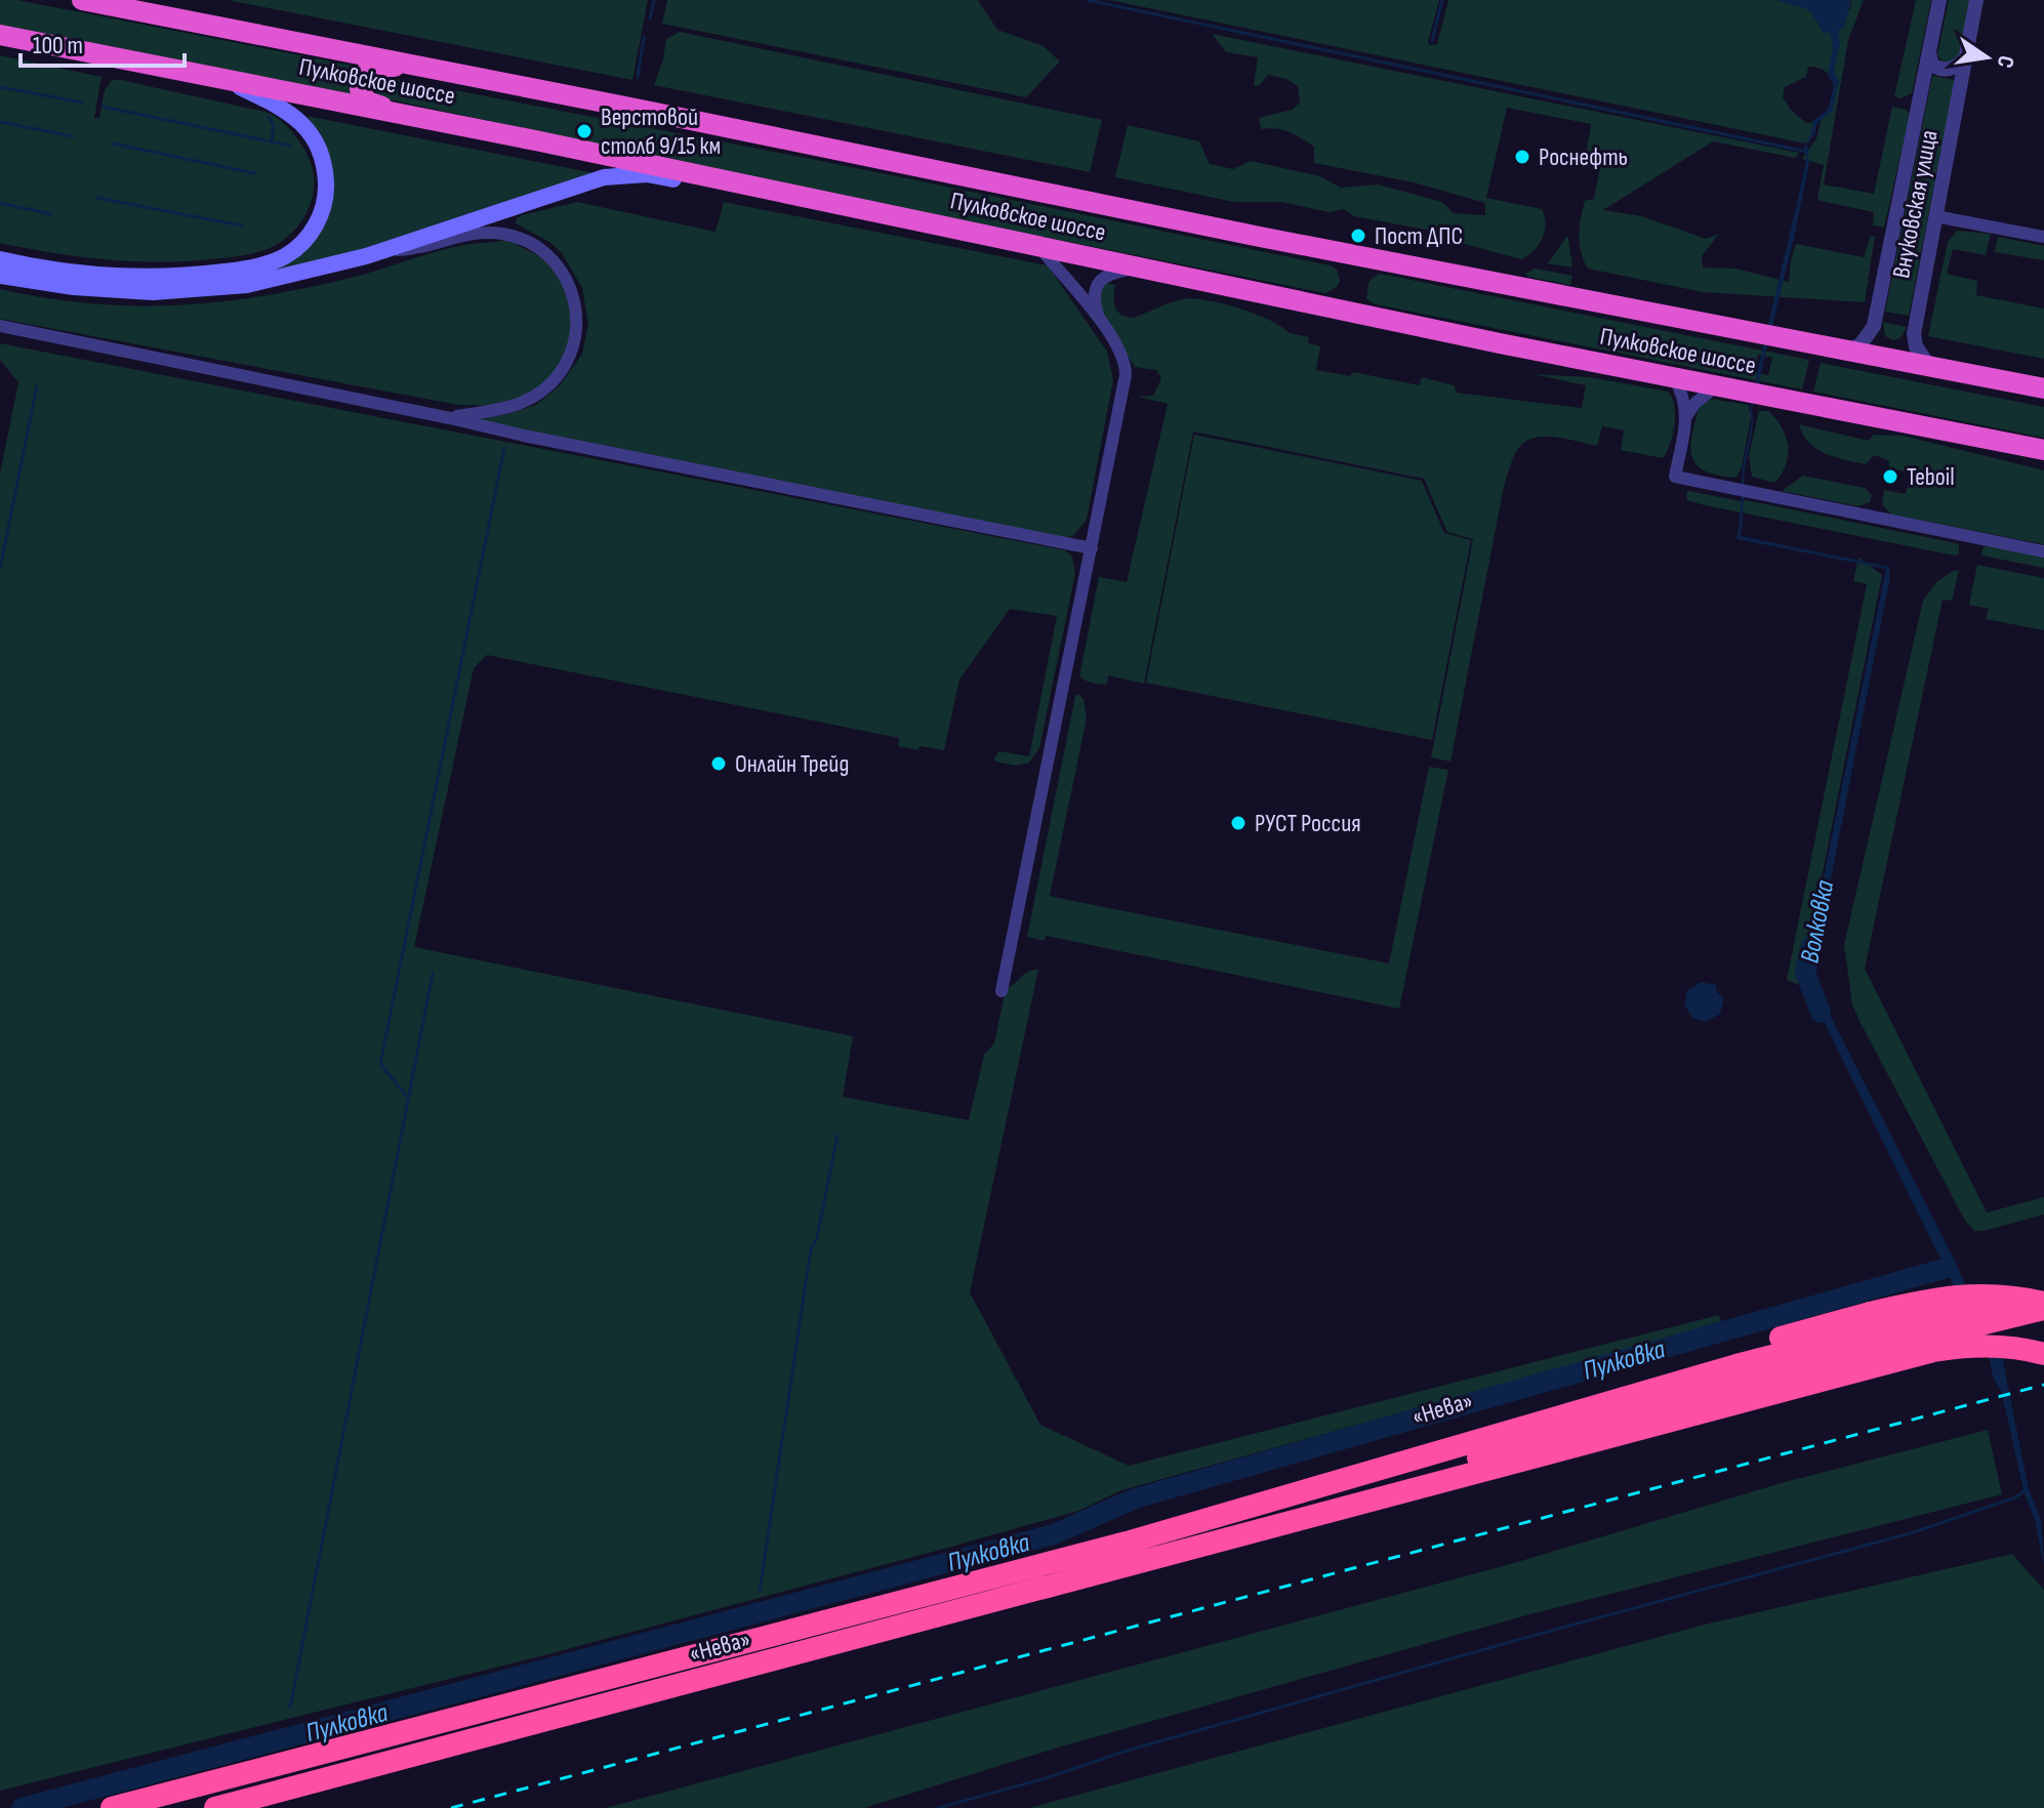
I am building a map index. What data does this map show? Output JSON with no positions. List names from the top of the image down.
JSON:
{
  "streets": {
    "highway": ["Пулковское шоссе", "«Нева»"],
    "street": ["Внуковская улица"]
  },
  "crossings": [
    ["Пулковское шоссе", "Внуковская улица"]
  ],
  "water": ["Волковка", "Пулковка"],
  "places": [
    "Верстовой столб 9/15 км",
    "Роснефть",
    "Пост ДПС",
    "Teboil",
    "Онлайн Трейд",
    "РУСТ Россия"
  ],
  "scale_bar": "100 m",
  "north": "right"
}
